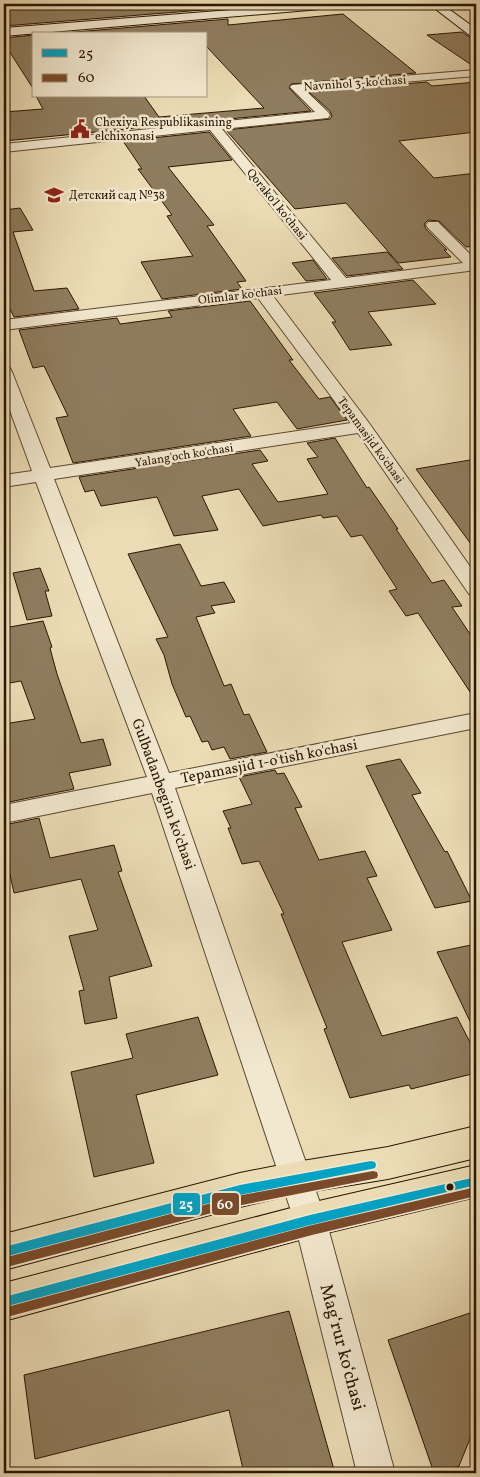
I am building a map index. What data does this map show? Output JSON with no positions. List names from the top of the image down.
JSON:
{
  "streets": {
    "street": [
      "Navnihol 3-ko'chasi",
      "Qorako'l ko'chasi",
      "Olimlar ko'chasi",
      "Tepamasjid ko'chasi",
      "Yalang'och ko'chasi",
      "Tepamasjid 1-o'tish ko'chasi",
      "Gulbadanbegim ko'chasi",
      "Magʻrur koʻchasi"
    ]
  },
  "crossings": [
    ["Navnihol 3-ko'chasi", "Qorako'l ko'chasi"],
    ["Qorako'l ko'chasi", "Olimlar ko'chasi"],
    ["Olimlar ko'chasi", "Tepamasjid ko'chasi"],
    ["Tepamasjid ko'chasi", "Yalang'och ko'chasi"],
    ["Yalang'och ko'chasi", "Gulbadanbegim ko'chasi"],
    ["Tepamasjid 1-o'tish ko'chasi", "Gulbadanbegim ko'chasi"],
    ["Gulbadanbegim ko'chasi", "Magʻrur koʻchasi"]
  ],
  "places": {
    "public building": ["Chexiya Respublikasining elchixonasi"],
    "school or university": ["Детский сад №38"]
  },
  "lines": ["transit line 25", "transit line 60"],
  "legend": ["25", "60"]
}
